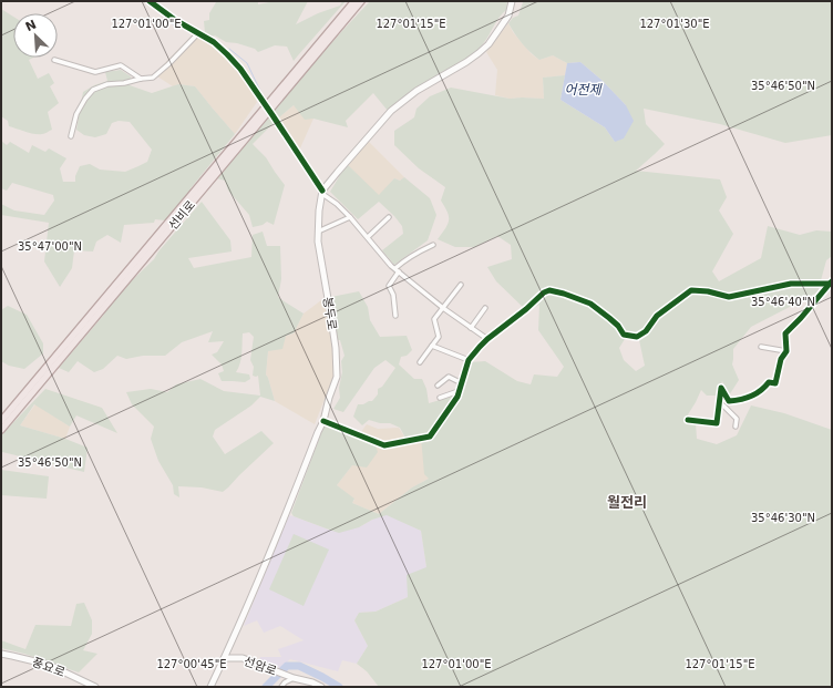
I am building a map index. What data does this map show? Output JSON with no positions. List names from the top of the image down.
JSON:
{
  "streets": {
    "main road": [
      "선비로",
      "봉두로",
      "선암로",
      "풍요로"
    ]
  },
  "crossings": [
    ["봉두로", "선암로"]
  ],
  "districts": ["월전리"],
  "water": ["어전제"],
  "north": "top left",
  "coordinates": [
    "127°01'00\"E",
    "127°01'15\"E",
    "127°01'30\"E",
    "35°46'50\"N",
    "35°47'00\"N",
    "35°46'40\"N",
    "35°46'30\"N",
    "127°00'45\"E"
  ]
}
